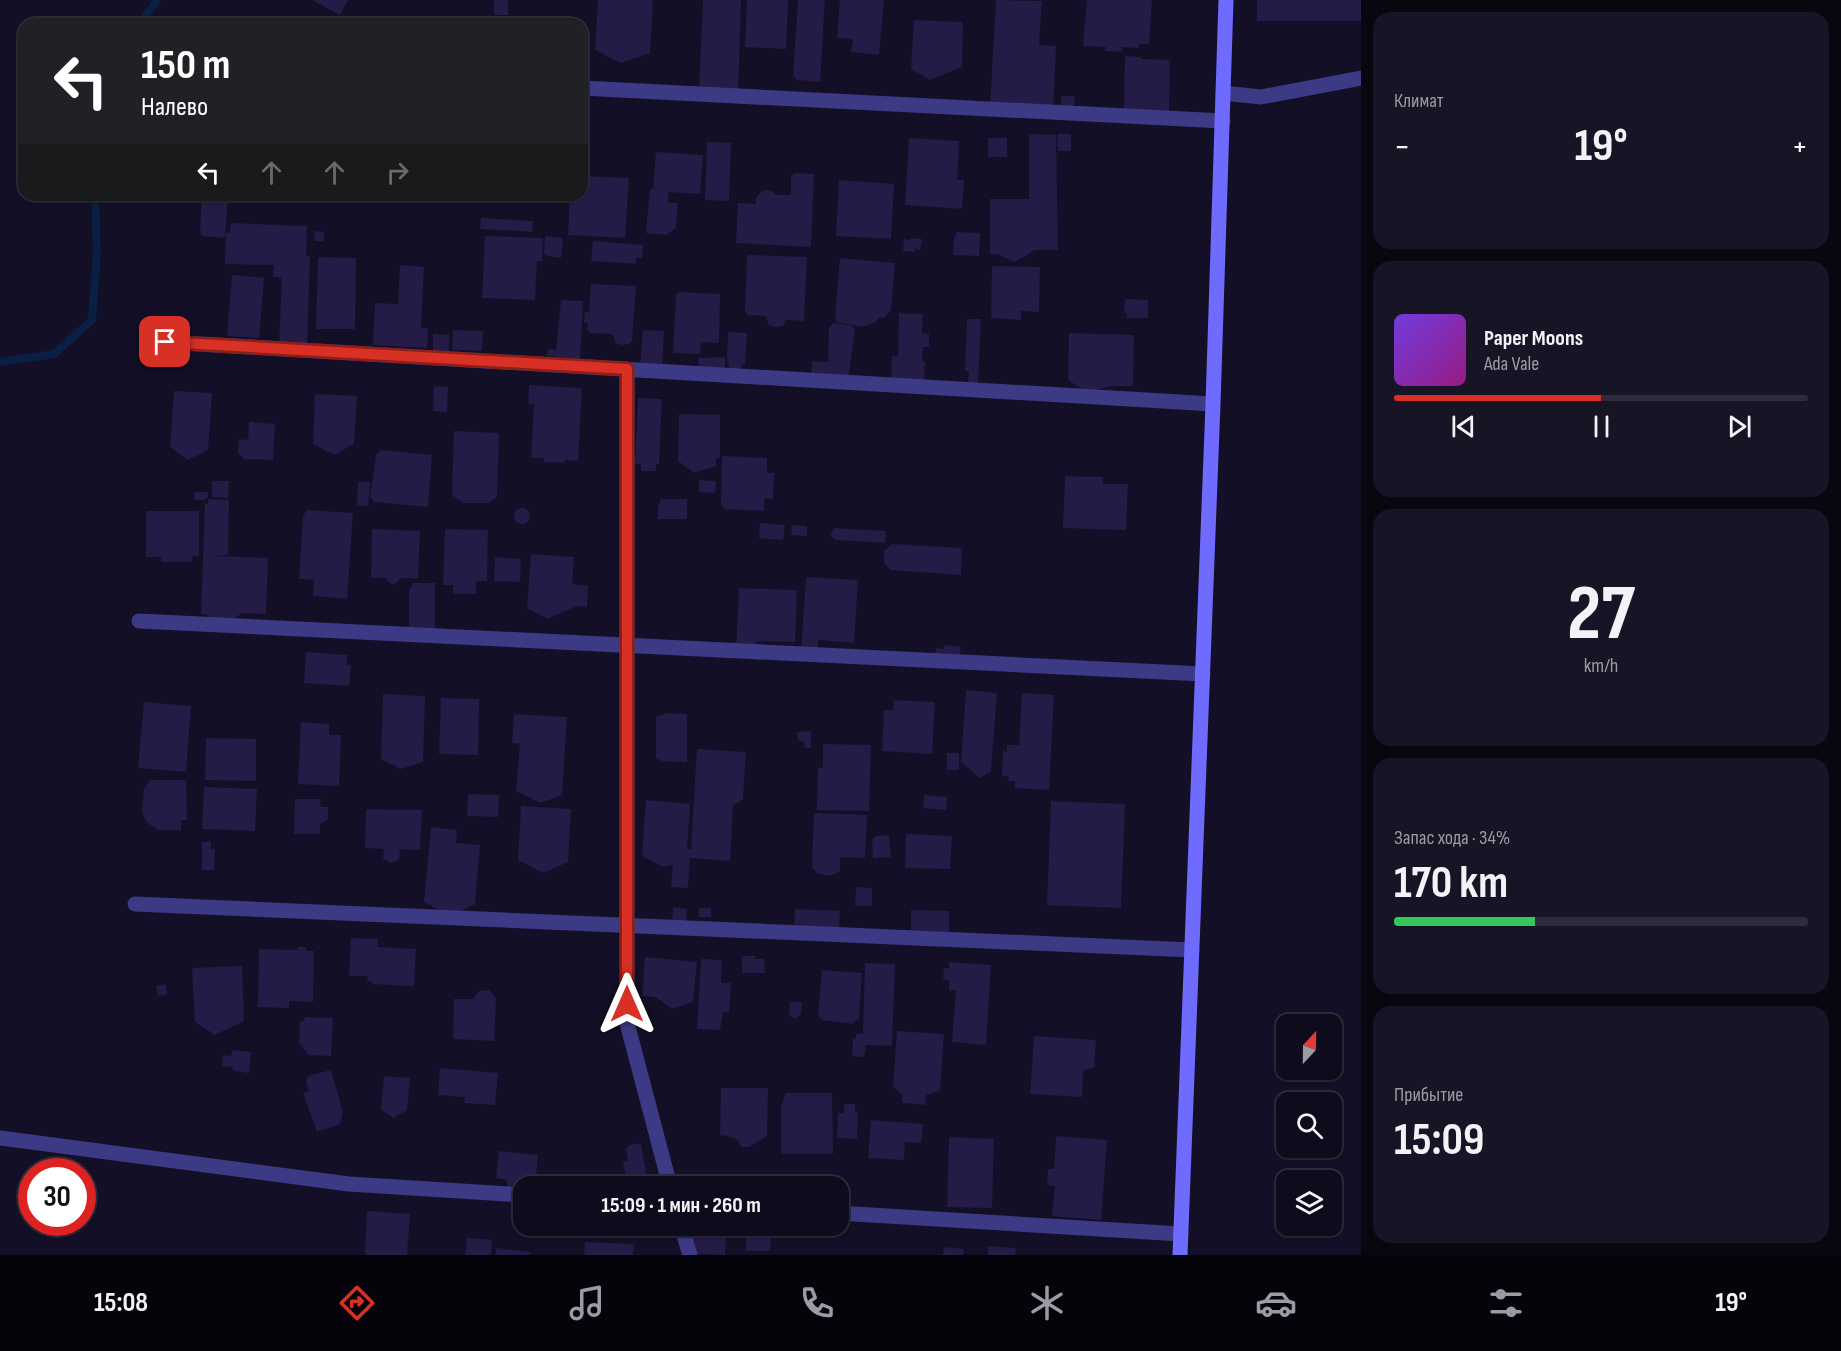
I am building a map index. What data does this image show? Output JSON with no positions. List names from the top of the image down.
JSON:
{
  "north": "top",
  "page": {
    "tile": [
      "Климат",
      ["27", "km/h"],
      ["Запас хода · 34%", "170 km"],
      ["Прибытие", "15:09"]
    ],
    "turn": ["150 m", "Налево"],
    "heat": ["−", "19°", "+"],
    "song": ["Paper Moons", "Ada Vale"],
    "limit": "30",
    "trip": "15:09 · 1 мин · 260 m",
    "tabs": ["15:08", "19°"]
  }
}
